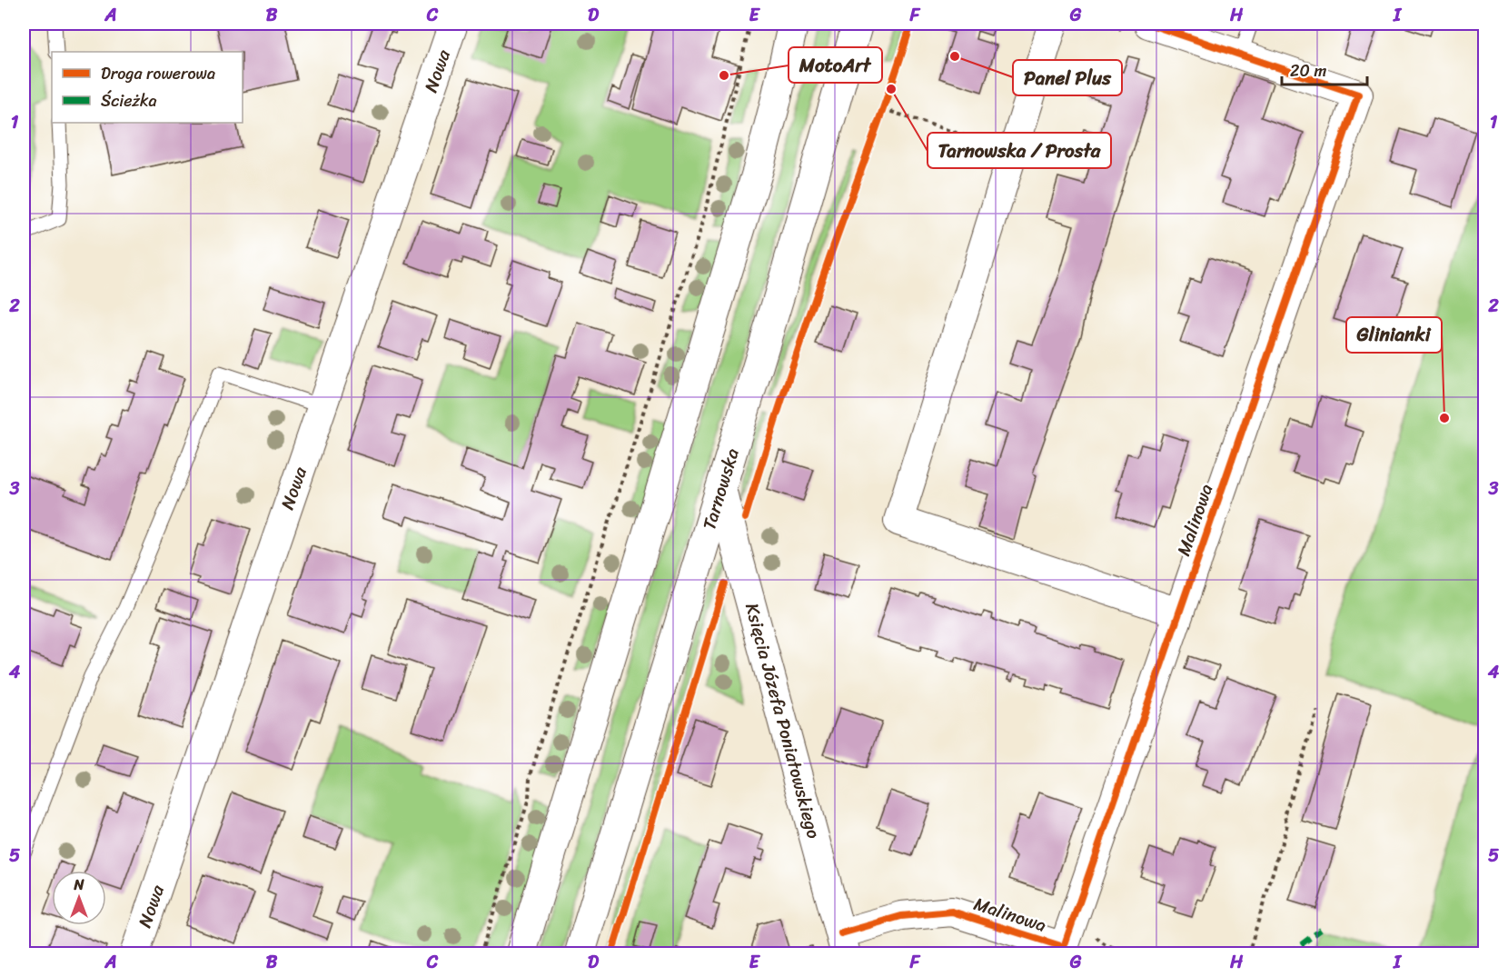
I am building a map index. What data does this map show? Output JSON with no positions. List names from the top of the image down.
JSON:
{
  "streets": {
    "main road": ["Tarnowska"],
    "street": ["Nowa", "Malinowa", "Księcia Józefa Poniatowskiego"]
  },
  "crossings": [
    ["Tarnowska", "Księcia Józefa Poniatowskiego"],
    ["Malinowa", "Księcia Józefa Poniatowskiego"]
  ],
  "places": [
    "Panel Plus",
    "MotoArt",
    "Tarnowska / Prosta",
    "Glinianki"
  ],
  "legend": ["Droga rowerowa", "Ścieżka"],
  "scale_bar": "20 m",
  "north": "top",
  "grid": {
    "columns": [
      "A",
      "B",
      "C",
      "D",
      "E",
      "F",
      "G",
      "H",
      "I"
    ],
    "rows": [
      "1",
      "2",
      "3",
      "4",
      "5"
    ]
  }
}
